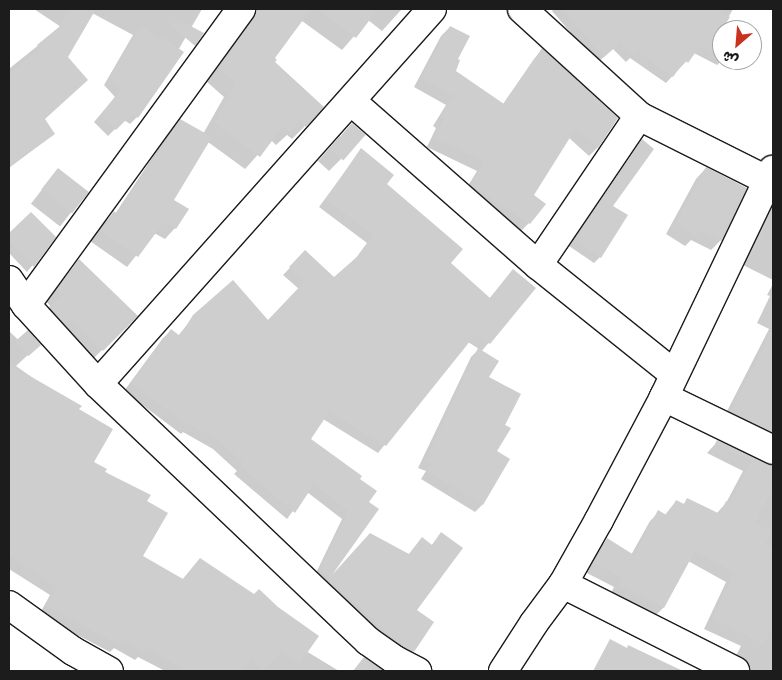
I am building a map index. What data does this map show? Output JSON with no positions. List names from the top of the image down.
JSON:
{
  "north": "bottom left"
}
